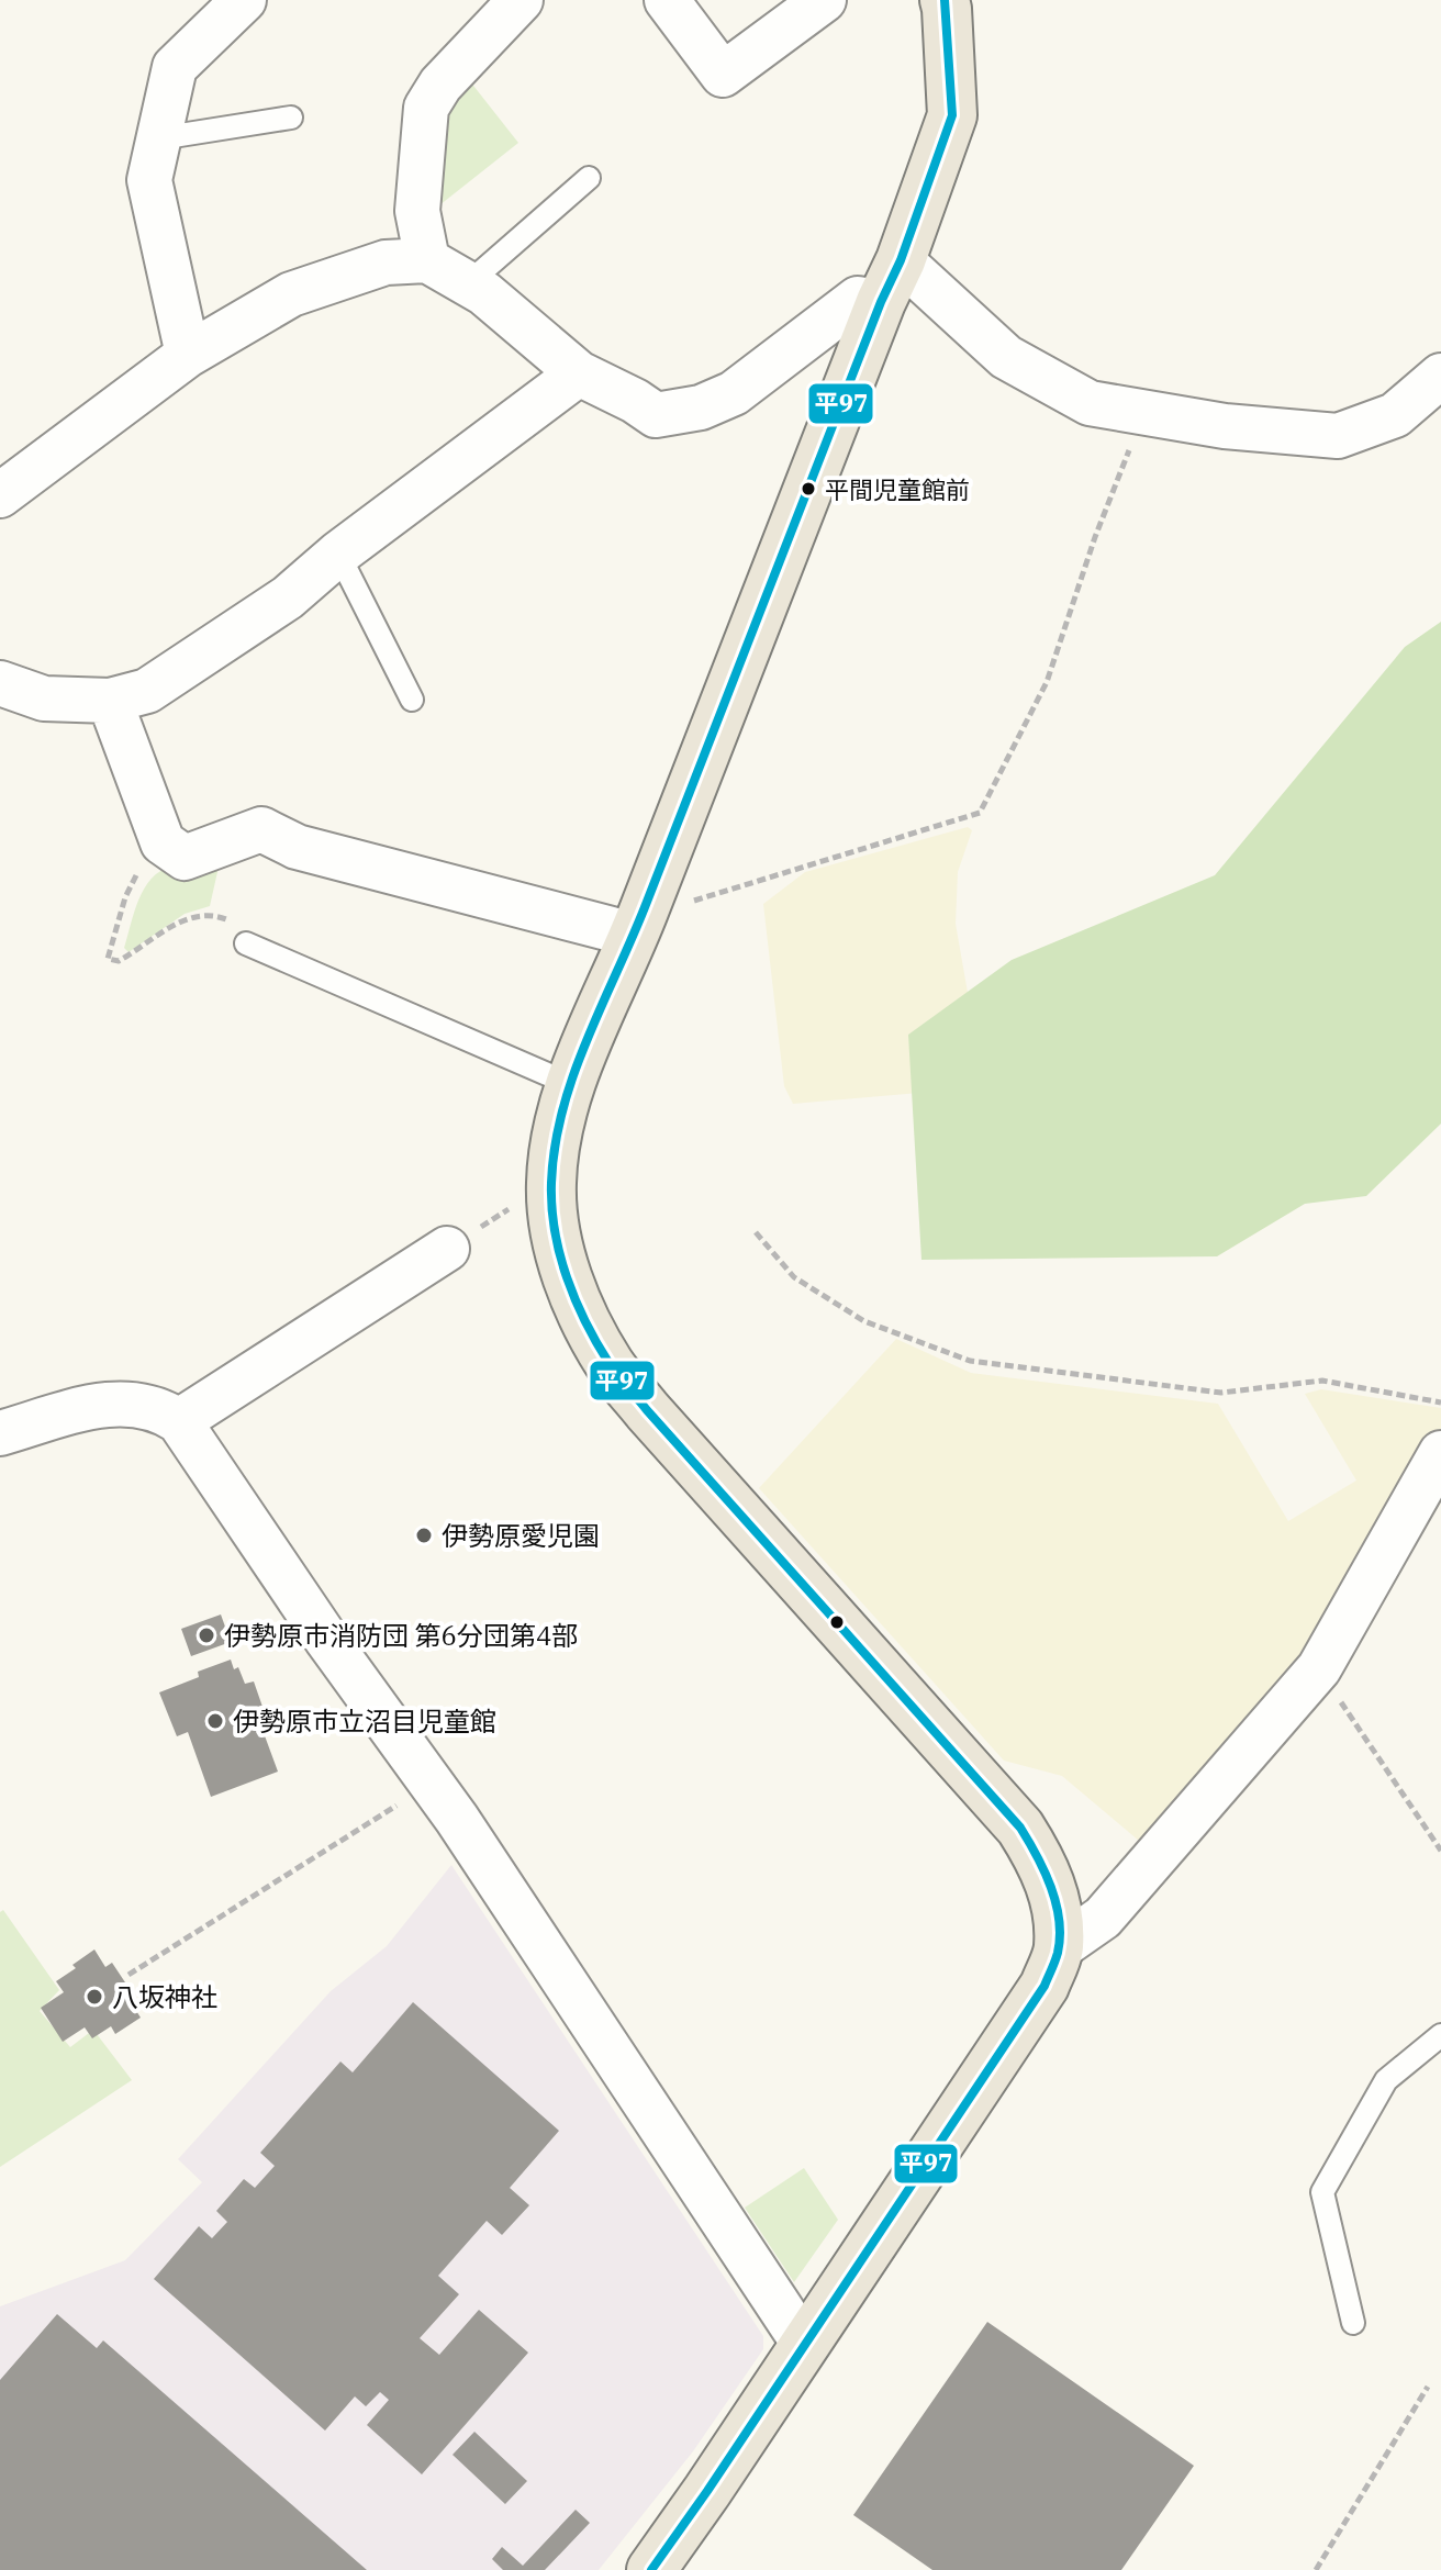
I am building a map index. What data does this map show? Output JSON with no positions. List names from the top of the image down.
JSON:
{
  "places": [
    "平間児童館前",
    "伊勢原愛児園",
    "伊勢原市消防団 第6分団第4部",
    "伊勢原市立沼目児童館",
    "八坂神社"
  ],
  "lines": ["transit line 平97"]
}
